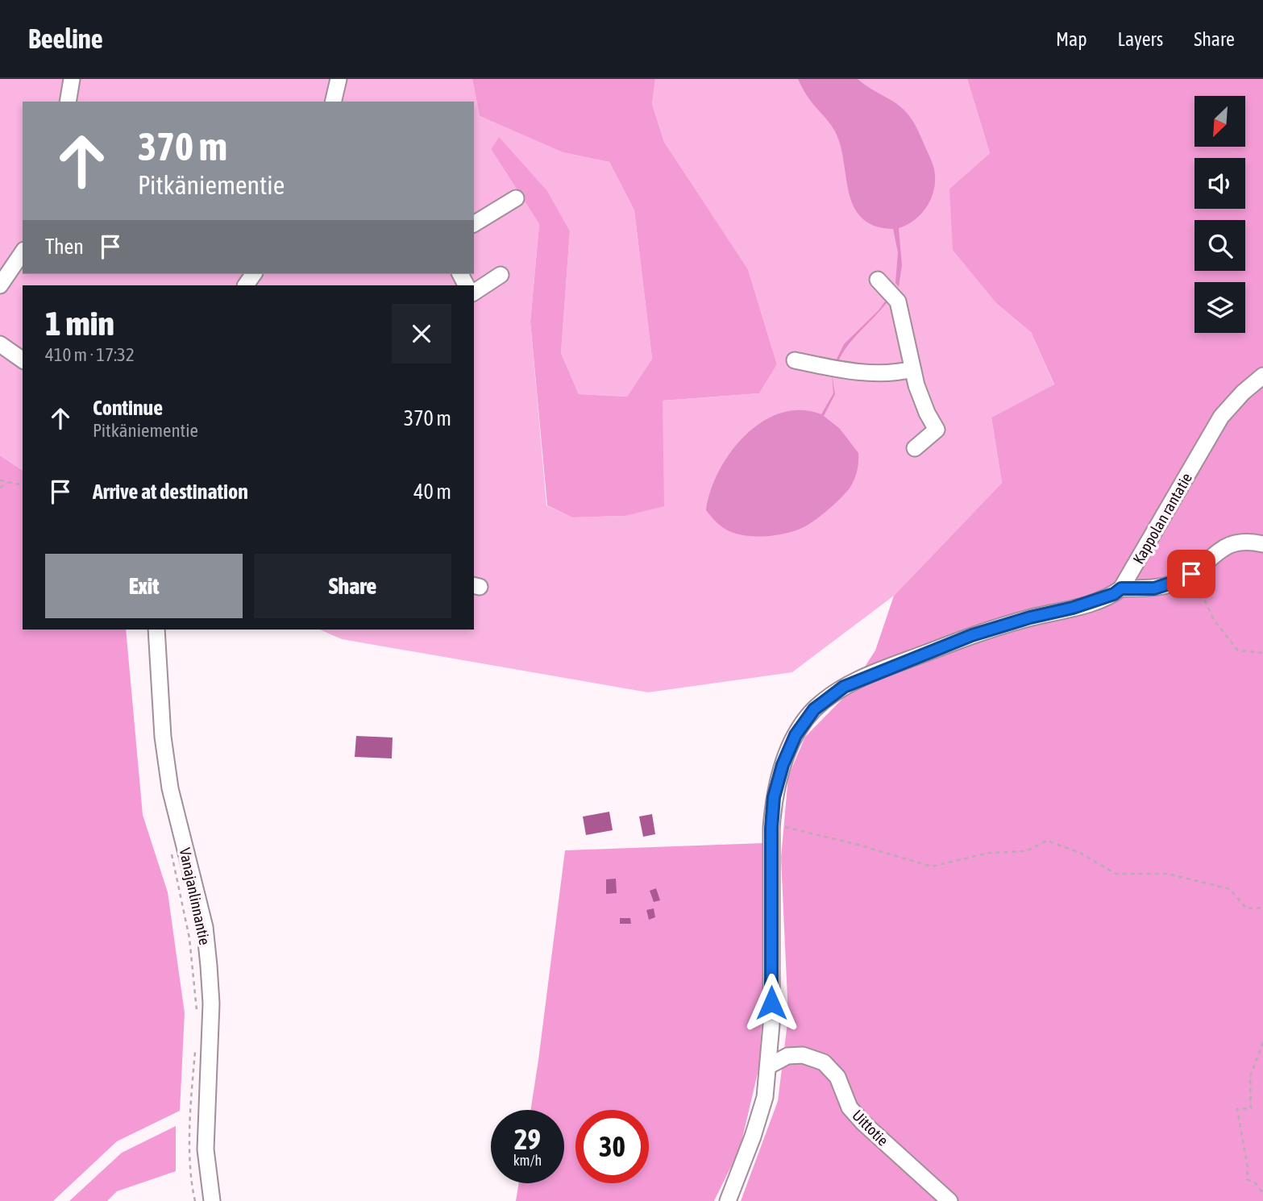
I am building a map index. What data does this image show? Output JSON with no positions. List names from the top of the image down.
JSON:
{
  "streets": {
    "street": ["Kappolan rantatie", "Vanajanlinnantie", "Uittotie"]
  },
  "north": "bottom left",
  "page": {
    "header": "Beeline",
    "nav": ["Map", "Layers", "Share"],
    "turn": ["370 m", "Pitkäniementie"],
    "then": "Then",
    "heading": ["1 min", "410 m · 17:32"],
    "list": [
      {
        "name": "Continue",
        "note": "Pitkäniementie",
        "value": "370 m"
      },
      {
        "name": "Arrive at destination",
        "value": "40 m"
      }
    ],
    "buttons": ["Exit", "Share"],
    "speed": "29 km/h",
    "limit": "30"
  }
}
